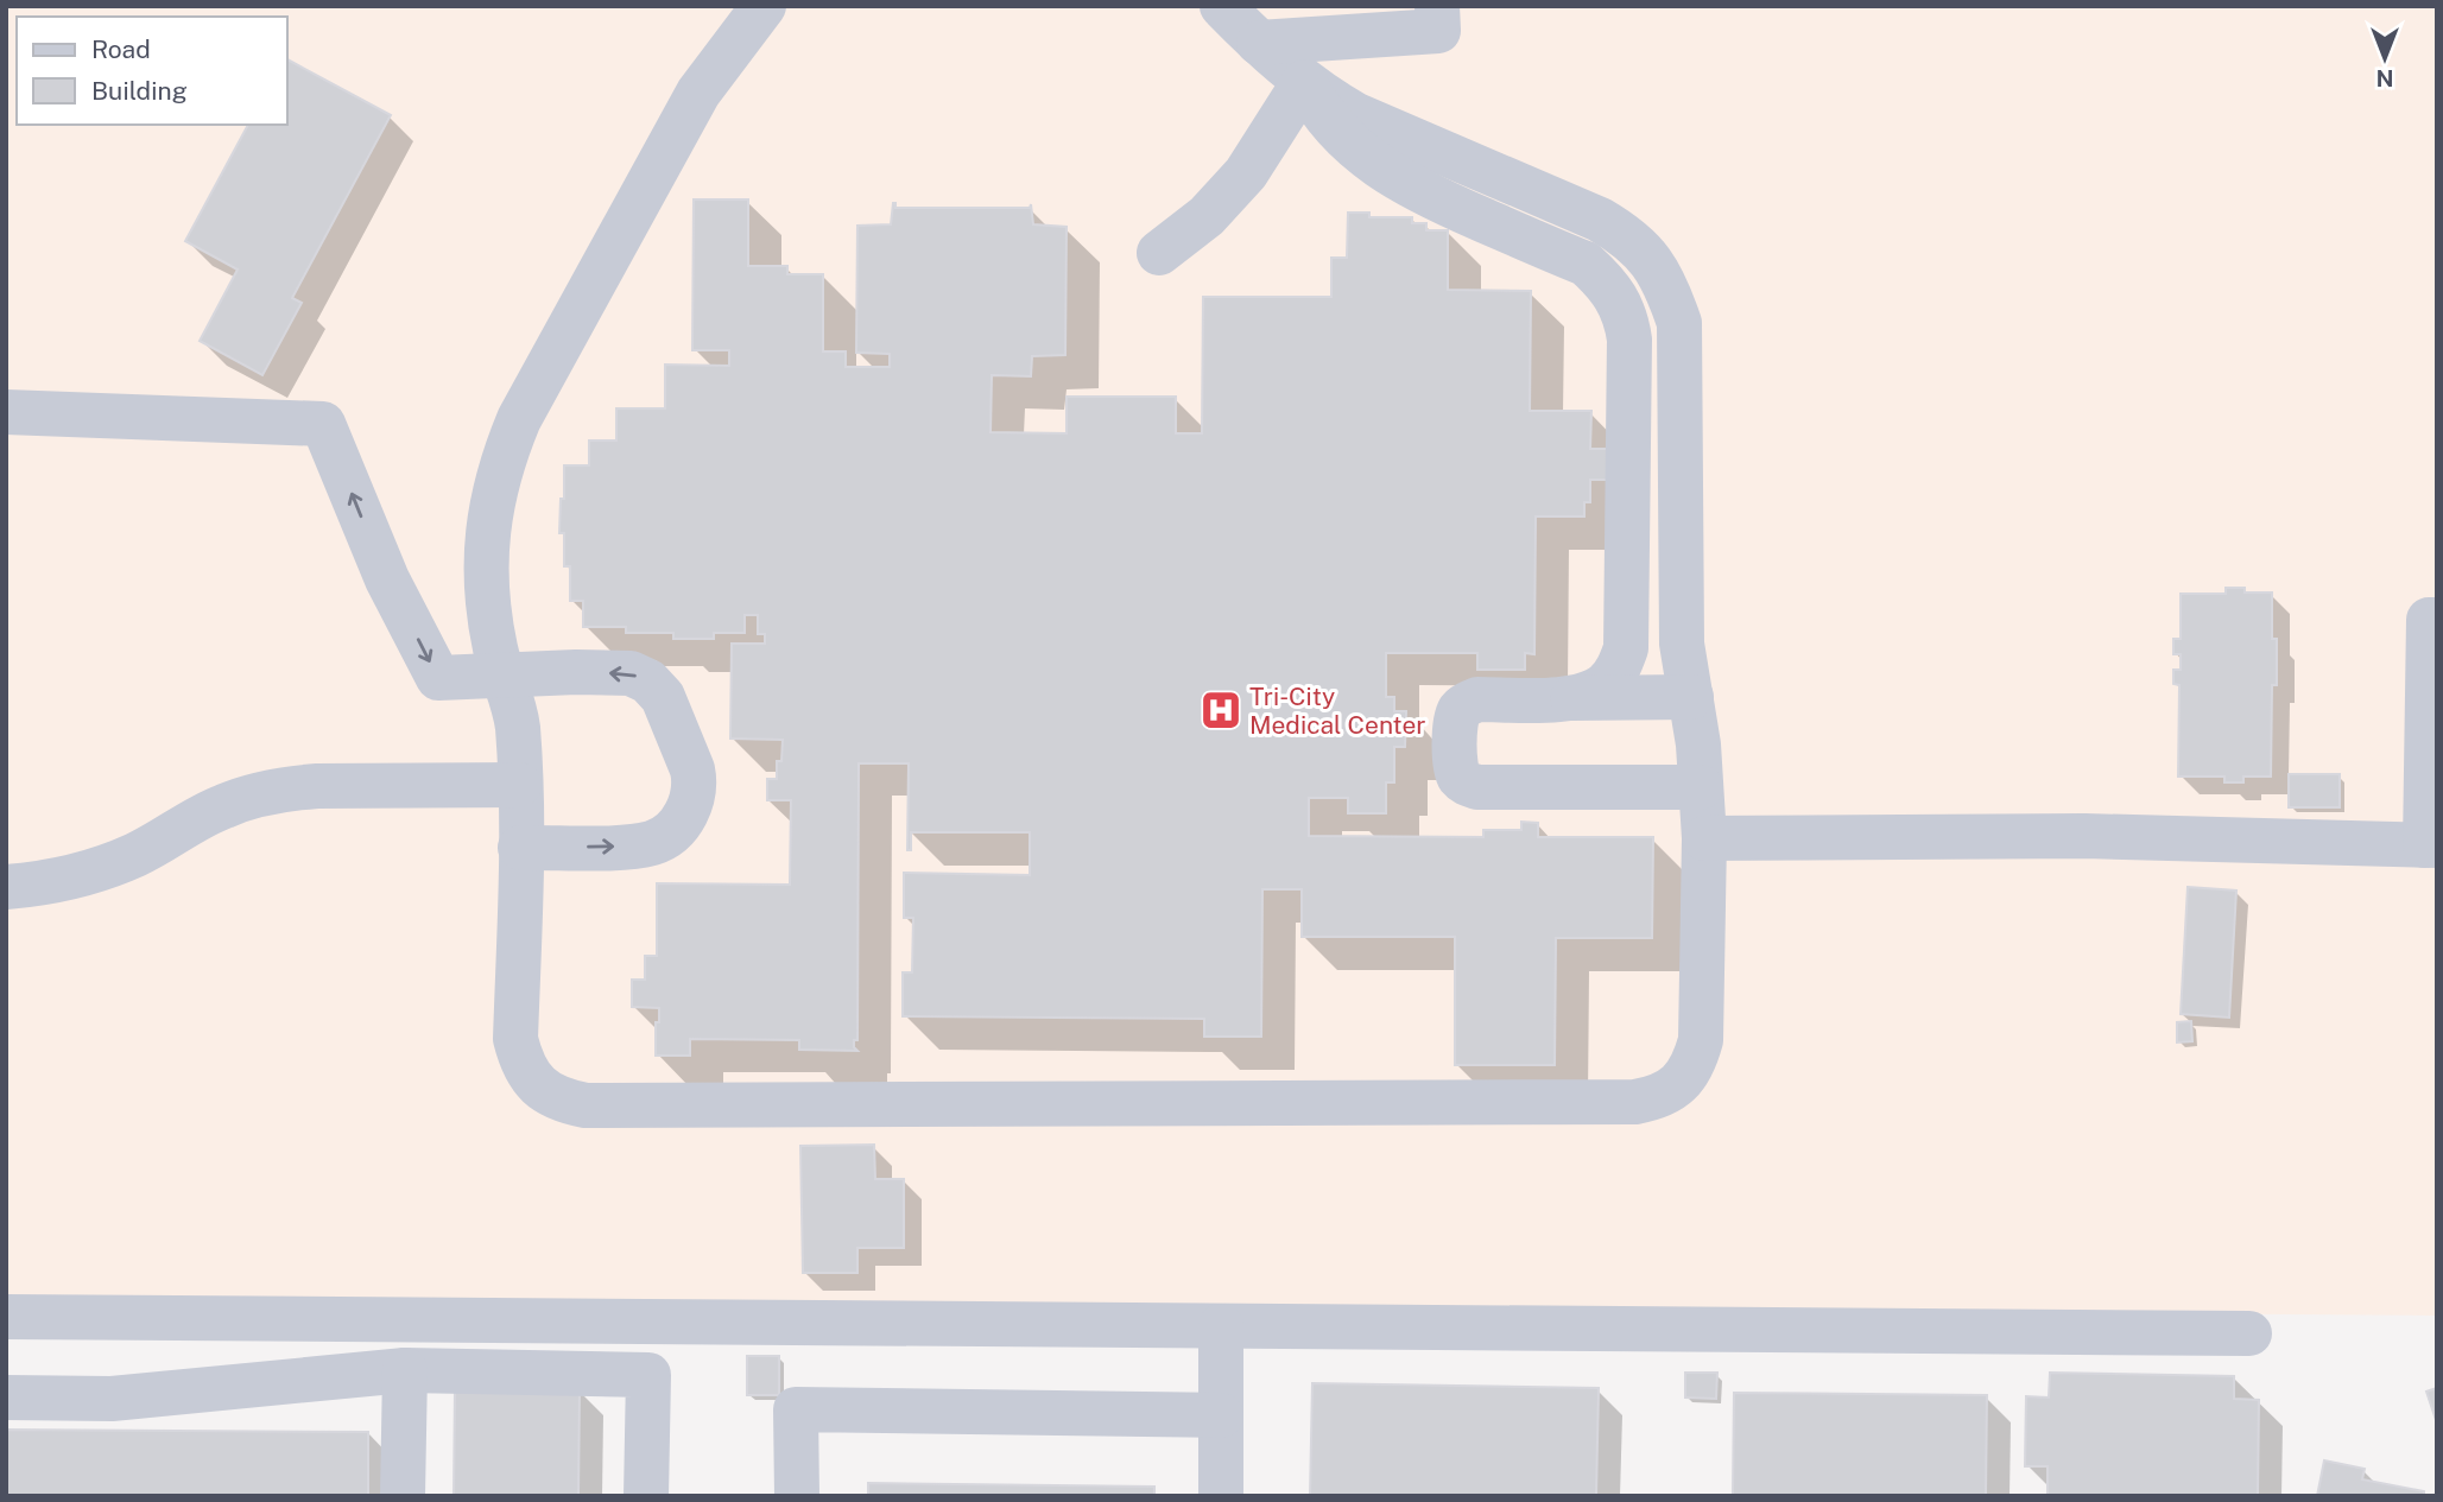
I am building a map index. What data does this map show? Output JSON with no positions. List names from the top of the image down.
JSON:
{
  "places": {
    "hospital": ["Tri-City Medical Center"]
  },
  "legend": ["Road", "Building"],
  "north": "bottom"
}
